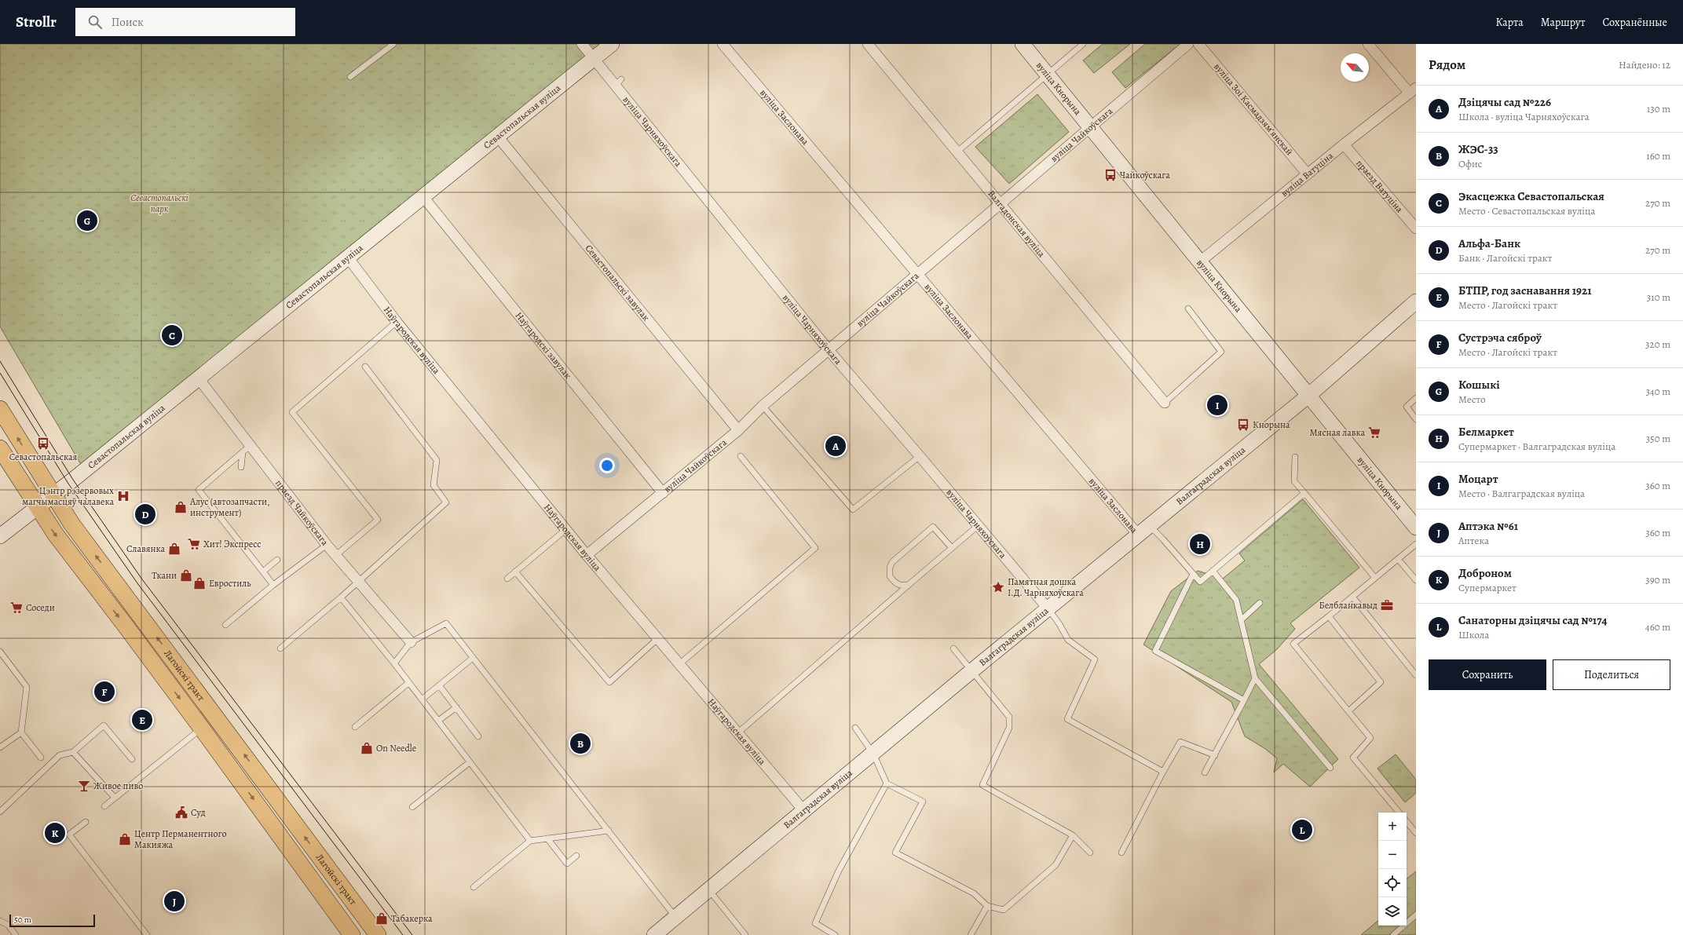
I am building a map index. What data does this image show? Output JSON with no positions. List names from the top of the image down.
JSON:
{
  "streets": {
    "main road": [
      "вуліца Кнорына",
      "Севастопальская вуліца",
      "Валгаградская вуліца",
      "Лагойскі тракт"
    ],
    "street": [
      "вуліца Зоі Касмадзямʼянскай",
      "вуліца Заслонава",
      "вуліца Чарняхоўскага",
      "вуліца Чайкоўскага",
      "вуліца Ватуціна",
      "праезд Ватуціна",
      "Валгадонская вуліца",
      "Севастопальскі завулак",
      "Наўгародская вуліца",
      "Наўгародскі завулак",
      "праезд Чайкоўскага"
    ]
  },
  "crossings": [
    ["вуліца Кнорына", "вуліца Чайкоўскага"],
    ["вуліца Кнорына", "вуліца Ватуціна"],
    ["вуліца Кнорына", "Валгаградская вуліца"],
    ["вуліца Зоі Касмадзямʼянскай", "вуліца Ватуціна"],
    ["Севастопальская вуліца", "вуліца Чарняхоўскага"],
    ["Севастопальская вуліца", "Севастопальскі завулак"],
    ["Севастопальская вуліца", "Наўгародская вуліца"],
    ["Севастопальская вуліца", "Наўгародскі завулак"],
    ["Севастопальская вуліца", "праезд Чайкоўскага"],
    ["Севастопальская вуліца", "Лагойскі тракт"],
    ["вуліца Заслонава", "вуліца Чайкоўскага"],
    ["вуліца Заслонава", "Валгаградская вуліца"],
    ["вуліца Чарняхоўскага", "вуліца Чайкоўскага"],
    ["вуліца Чарняхоўскага", "Валгаградская вуліца"],
    ["вуліца Чайкоўскага", "Валгадонская вуліца"],
    ["вуліца Чайкоўскага", "Севастопальскі завулак"],
    ["вуліца Чайкоўскага", "Наўгародская вуліца"],
    ["вуліца Чайкоўскага", "Наўгародскі завулак"],
    ["вуліца Ватуціна", "праезд Ватуціна"],
    ["Наўгародская вуліца", "Валгаградская вуліца"]
  ],
  "parks": ["Севастопальскі парк"],
  "places": {
    "bus stop": ["Чайкоўскага", "Кнорына", "Севастопальская"],
    "supermarket": ["Мясная лавка", "Хит! Экспресс", "Соседи"],
    "hospital": ["Цэнтр рэзервовых магчымасцяў чалавека"],
    "shop": [
      "Алус (автозапчасти, инструмент)",
      "Славянка",
      "Ткани",
      "Евростиль",
      "On Needle",
      "Центр Перманентного Макияжа",
      "Табакерка"
    ],
    "place": ["Памятная дошка І.Д. Чарняхоўскага"],
    "office": ["Белбланкавыд"],
    "bar": ["Живое пиво"],
    "public building": ["Суд"]
  },
  "scale_bar": "50 m",
  "north": "top left",
  "page": {
    "header": "Strollr",
    "search": "Поиск",
    "nav": ["Карта", "Маршрут", "Сохранённые"],
    "heading": ["Рядом", "Найдено: 12"],
    "list": [
      {
        "mark": "A",
        "name": "Дзіцячы сад №226",
        "note": "Школа · вуліца Чарняхоўскага",
        "value": "130 m"
      },
      {
        "mark": "B",
        "name": "ЖЭС-33",
        "note": "Офис",
        "value": "160 m"
      },
      {
        "mark": "C",
        "name": "Экасцежка Севастопальская",
        "note": "Место · Севастопальская вуліца",
        "value": "270 m"
      },
      {
        "mark": "D",
        "name": "Альфа-Банк",
        "note": "Банк · Лагойскі тракт",
        "value": "270 m"
      },
      {
        "mark": "E",
        "name": "БТПР, год заснавання 1921",
        "note": "Место · Лагойскі тракт",
        "value": "310 m"
      },
      {
        "mark": "F",
        "name": "Сустрэча сяброў",
        "note": "Место · Лагойскі тракт",
        "value": "320 m"
      },
      {
        "mark": "G",
        "name": "Кошыкі",
        "note": "Место",
        "value": "340 m"
      },
      {
        "mark": "H",
        "name": "Белмаркет",
        "note": "Супермаркет · Валгаградская вуліца",
        "value": "350 m"
      },
      {
        "mark": "I",
        "name": "Моцарт",
        "note": "Место · Валгаградская вуліца",
        "value": "360 m"
      },
      {
        "mark": "J",
        "name": "Аптэка №61",
        "note": "Аптека",
        "value": "360 m"
      },
      {
        "mark": "K",
        "name": "Доброном",
        "note": "Супермаркет",
        "value": "390 m"
      },
      {
        "mark": "L",
        "name": "Санаторны дзіцячы сад №174",
        "note": "Школа",
        "value": "460 m"
      }
    ],
    "pins": [
      "G",
      "C",
      "I",
      "A",
      "D",
      "H",
      "F",
      "E",
      "B",
      "L",
      "K",
      "J"
    ],
    "buttons": ["Сохранить", "Поделиться"],
    "map_buttons": ["+", "−"],
    "scale": "50 m"
  }
}
